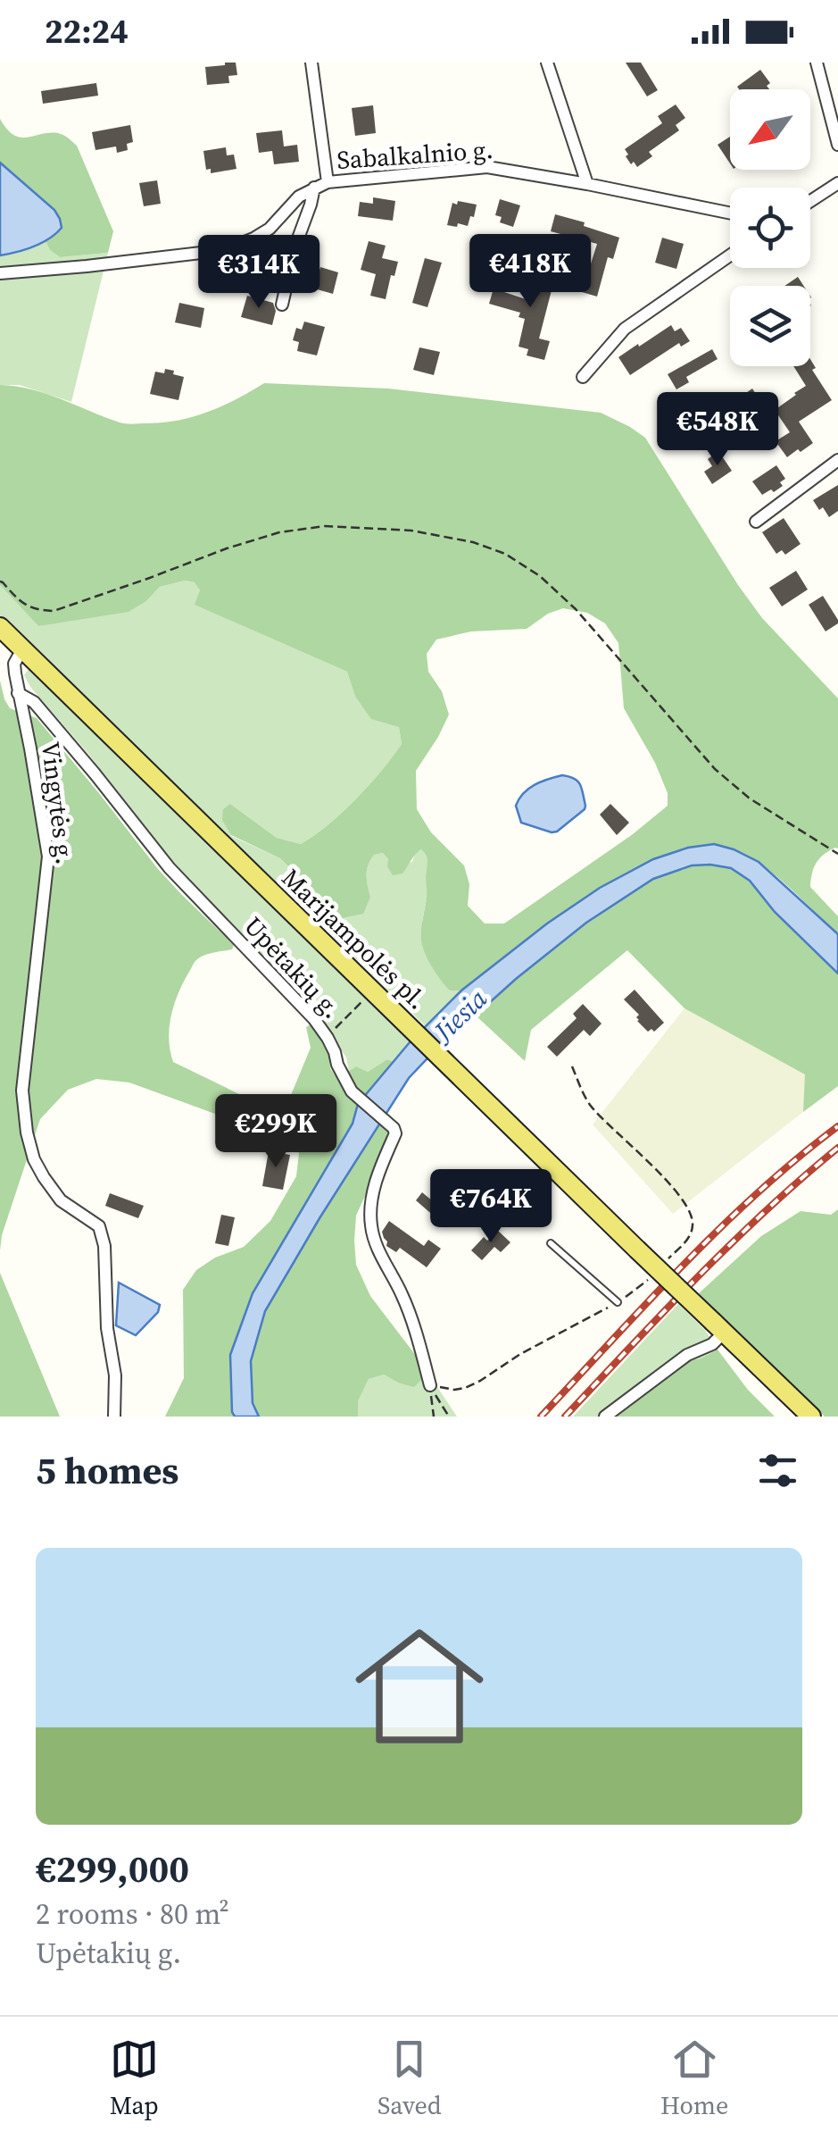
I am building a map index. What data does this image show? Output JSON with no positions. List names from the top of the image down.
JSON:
{
  "streets": {
    "main road": ["Marijampolės pl."],
    "street": ["Sabalkalnio g.", "Vingytės g.", "Upėtakių g."]
  },
  "crossings": [
    ["Vingytės g.", "Marijampolės pl."],
    ["Vingytės g.", "Upėtakių g."]
  ],
  "water": ["Jiesia"],
  "north": "bottom left",
  "page": {
    "status": "22:24",
    "price": [
      "€418K",
      "€314K",
      "€548K",
      "€299K",
      "€764K"
    ],
    "heading": "5 homes",
    "list": [
      {
        "name": "€299,000",
        "note": "2 rooms · 80 m² · Upėtakių g."
      }
    ],
    "tabs": ["Map", "Saved", "Home"]
  }
}
